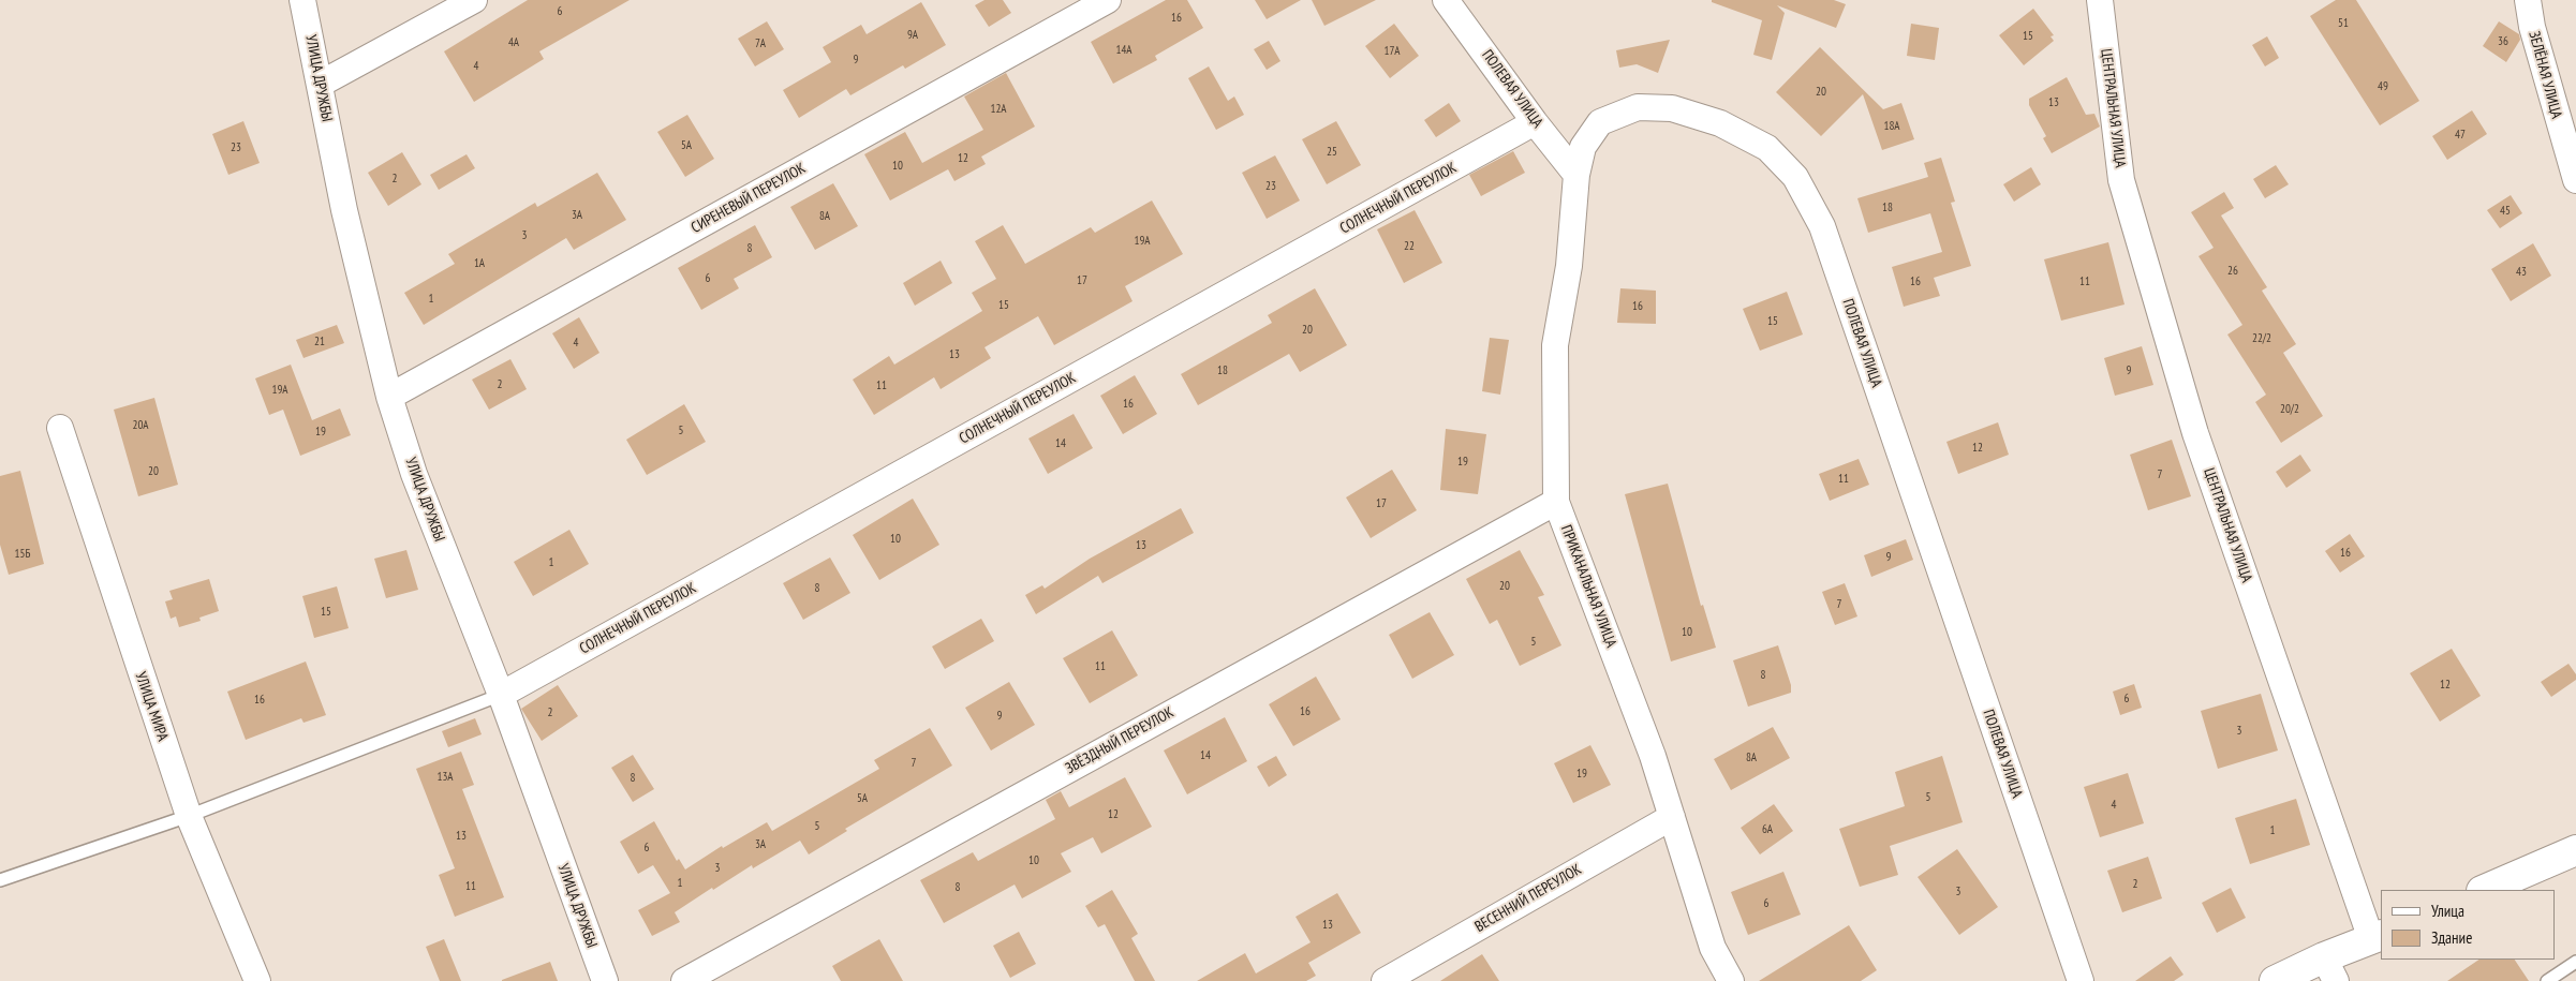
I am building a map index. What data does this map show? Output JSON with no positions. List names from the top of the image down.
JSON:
{
  "streets": {
    "street": [
      "ЗЕЛЁНАЯ УЛИЦА",
      "УЛИЦА ДРУЖБЫ",
      "ПОЛЕВАЯ УЛИЦА",
      "ЦЕНТРАЛЬНАЯ УЛИЦА",
      "СИРЕНЕВЫЙ ПЕРЕУЛОК",
      "СОЛНЕЧНЫЙ ПЕРЕУЛОК",
      "ПРИКАНАЛЬНАЯ УЛИЦА",
      "УЛИЦА МИРА",
      "ЗВЁЗДНЫЙ ПЕРЕУЛОК",
      "ВЕСЕННИЙ ПЕРЕУЛОК"
    ]
  },
  "crossings": [
    ["УЛИЦА ДРУЖБЫ", "СИРЕНЕВЫЙ ПЕРЕУЛОК"],
    ["УЛИЦА ДРУЖБЫ", "СОЛНЕЧНЫЙ ПЕРЕУЛОК"],
    ["ПОЛЕВАЯ УЛИЦА", "СОЛНЕЧНЫЙ ПЕРЕУЛОК"],
    ["ПОЛЕВАЯ УЛИЦА", "ПРИКАНАЛЬНАЯ УЛИЦА"],
    ["ПРИКАНАЛЬНАЯ УЛИЦА", "ЗВЁЗДНЫЙ ПЕРЕУЛОК"],
    ["ПРИКАНАЛЬНАЯ УЛИЦА", "ВЕСЕННИЙ ПЕРЕУЛОК"]
  ],
  "house_numbers": [
    "6",
    "16",
    "51",
    "9А",
    "15",
    "36",
    "4А",
    "7А",
    "14А",
    "17А",
    "9",
    "4",
    "49",
    "20",
    "13",
    "12А",
    "18А",
    "47",
    "5А",
    "23",
    "25",
    "12",
    "10",
    "2",
    "23",
    "18",
    "45",
    "3А",
    "8А",
    "3",
    "19А",
    "22",
    "8",
    "1А",
    "26",
    "43",
    "6",
    "17",
    "16",
    "11",
    "1",
    "15",
    "16",
    "15",
    "20",
    "22/2",
    "21",
    "4",
    "13",
    "18",
    "9",
    "2",
    "11",
    "19А",
    "16",
    "20/2",
    "20А",
    "5",
    "19",
    "14",
    "12",
    "19",
    "20",
    "7",
    "11",
    "17",
    "10",
    "13",
    "16",
    "15Б",
    "9",
    "1",
    "20",
    "8",
    "7",
    "15",
    "10",
    "5",
    "11",
    "8",
    "12",
    "6",
    "16",
    "16",
    "2",
    "9",
    "3",
    "14",
    "8А",
    "7",
    "19",
    "13А",
    "8",
    "5",
    "5А",
    "4",
    "12",
    "5",
    "6А",
    "1",
    "13",
    "3А",
    "6",
    "10",
    "3",
    "1",
    "2",
    "11",
    "8",
    "3",
    "6",
    "13"
  ],
  "legend": ["Улица", "Здание"]
}
